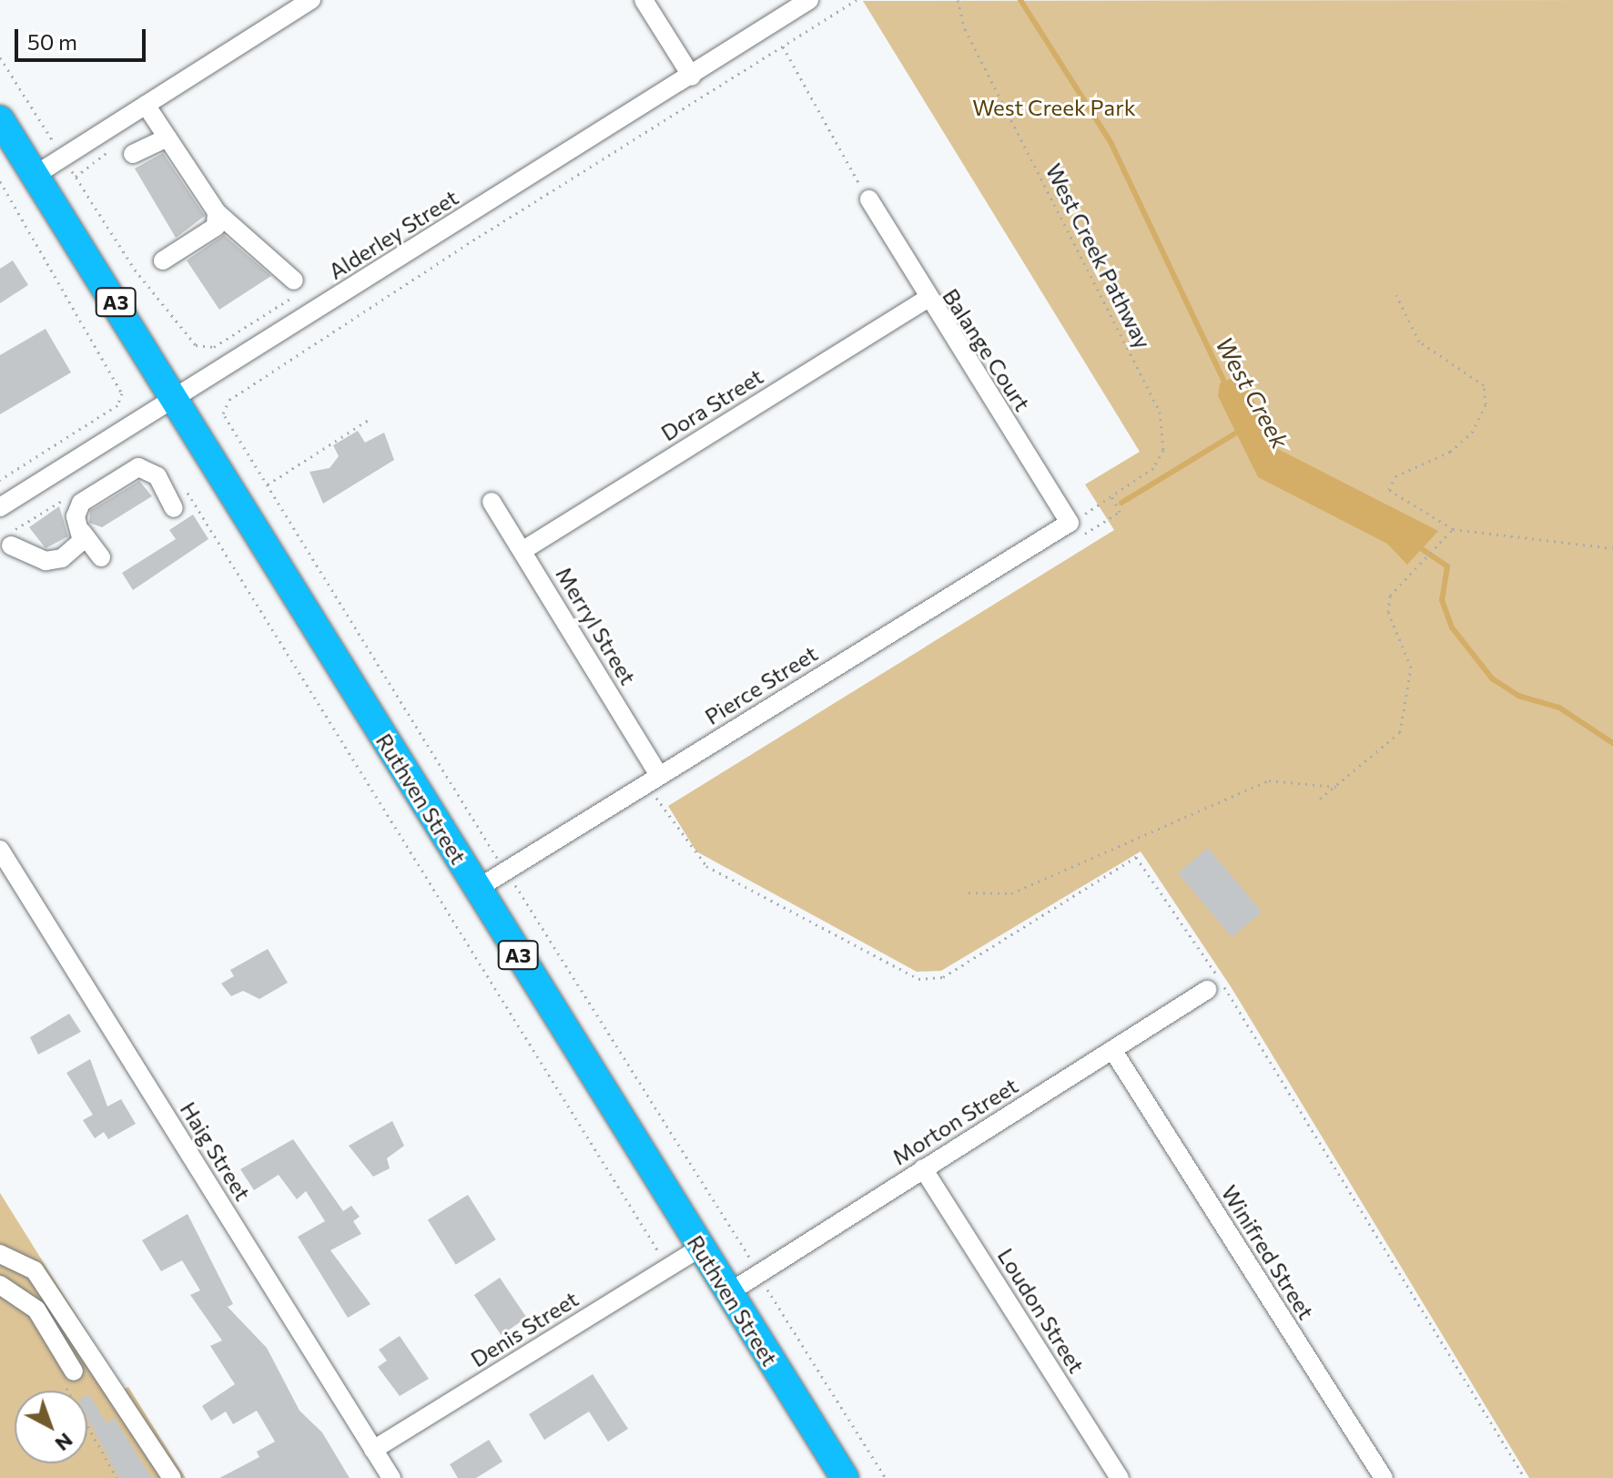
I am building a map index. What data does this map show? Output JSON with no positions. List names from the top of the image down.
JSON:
{
  "streets": {
    "highway": ["A3", "Ruthven Street"],
    "street": [
      "Alderley Street",
      "Balange Court",
      "Dora Street",
      "Merryl Street",
      "Pierce Street",
      "Morton Street",
      "Haig Street",
      "Winifred Street",
      "Loudon Street",
      "Denis Street"
    ],
    "path": ["West Creek Pathway"]
  },
  "crossings": [
    ["Alderley Street", "Ruthven Street"],
    ["West Creek Pathway", "Balange Court"],
    ["West Creek Pathway", "Pierce Street"],
    ["Balange Court", "Dora Street"],
    ["Balange Court", "Pierce Street"],
    ["Dora Street", "Merryl Street"],
    ["Merryl Street", "Pierce Street"],
    ["Pierce Street", "Ruthven Street"],
    ["Ruthven Street", "Morton Street"],
    ["Ruthven Street", "Denis Street"],
    ["Morton Street", "Winifred Street"],
    ["Morton Street", "Loudon Street"],
    ["Haig Street", "Denis Street"]
  ],
  "water": ["West Creek"],
  "parks": ["West Creek Park"],
  "scale_bar": "50 m",
  "north": "bottom right"
}
